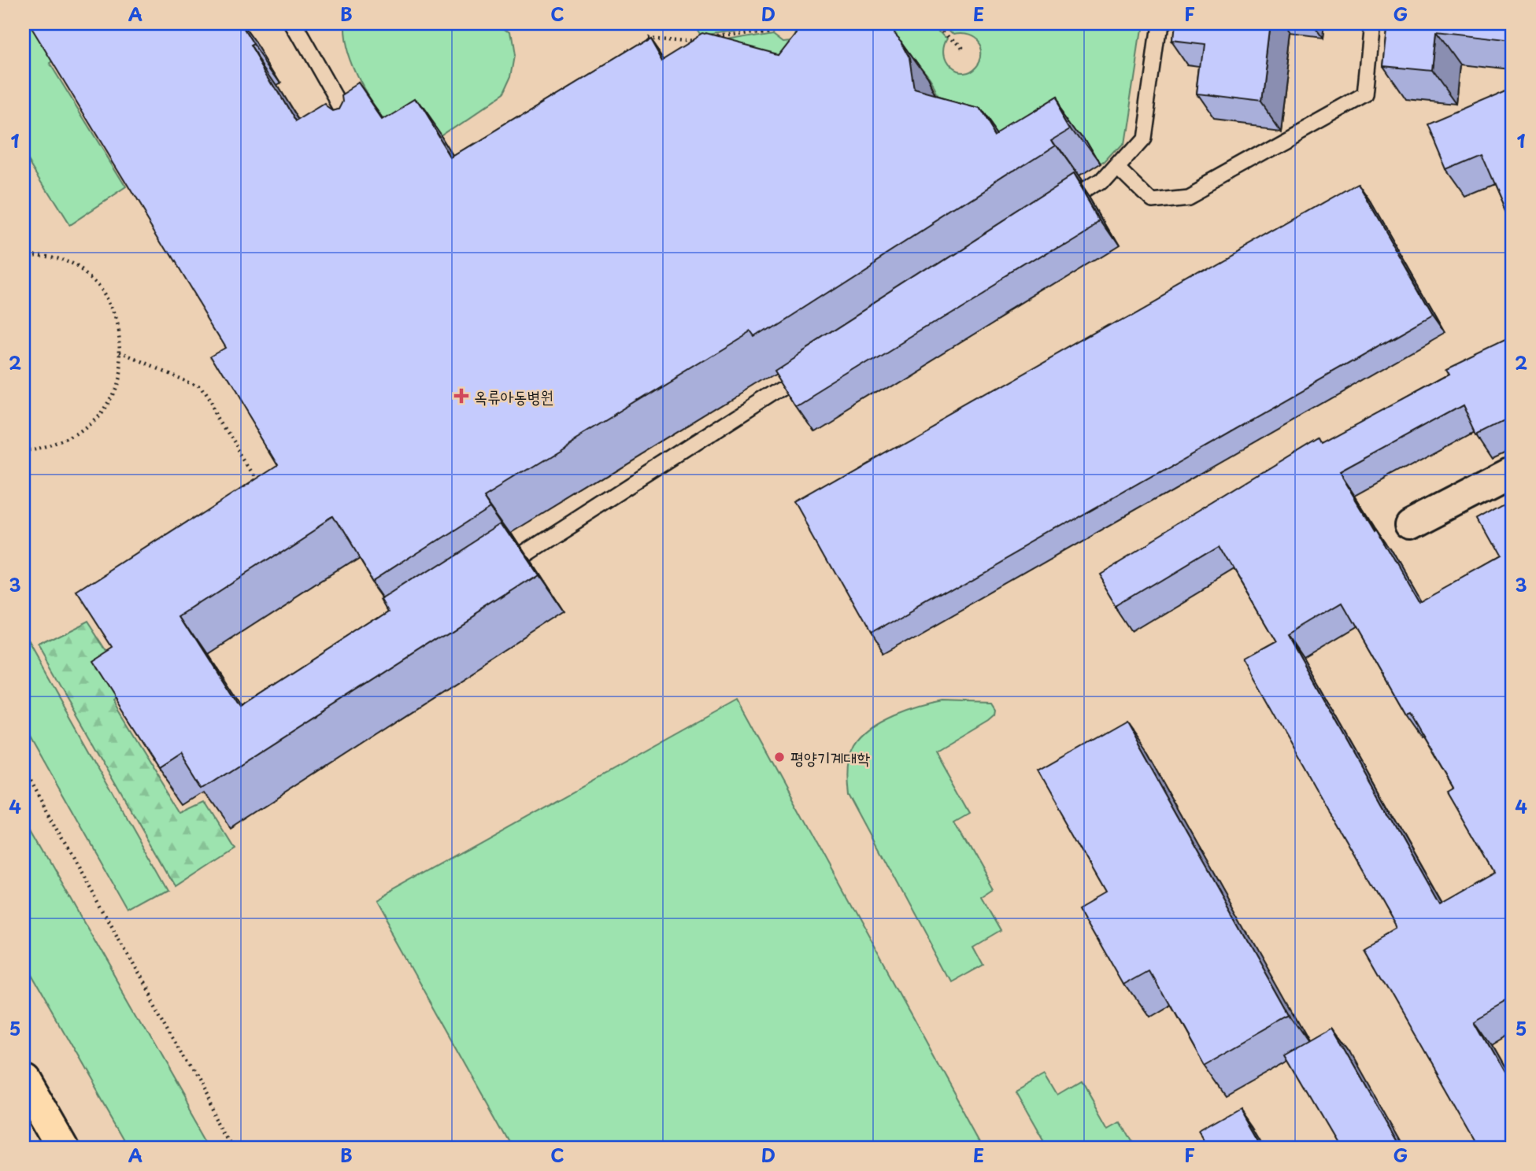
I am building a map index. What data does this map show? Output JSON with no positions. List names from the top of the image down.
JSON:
{
  "places": {
    "health": ["옥류아동병원"],
    "other": ["평양기계대학"]
  },
  "grid": {
    "columns": [
      "A",
      "B",
      "C",
      "D",
      "E",
      "F",
      "G"
    ],
    "rows": [
      "1",
      "2",
      "3",
      "4",
      "5"
    ]
  }
}
